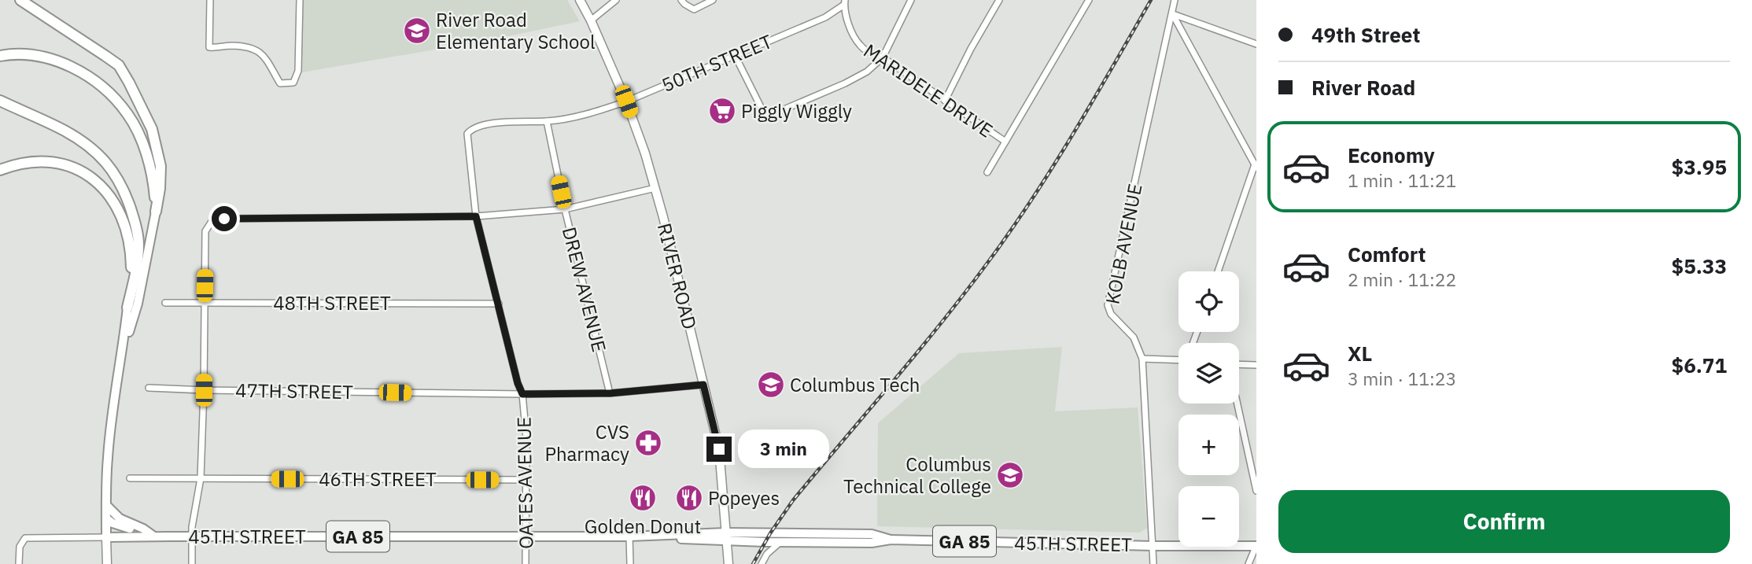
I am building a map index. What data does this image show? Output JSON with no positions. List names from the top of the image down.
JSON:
{
  "streets": {
    "main road": ["RIVER ROAD", "45TH STREET", "GA 85"],
    "street": [
      "50TH STREET",
      "MARIDELE DRIVE",
      "KOLB AVENUE",
      "DREW AVENUE",
      "48TH STREET",
      "47TH STREET",
      "46TH STREET",
      "OATES AVENUE"
    ]
  },
  "crossings": [
    ["50TH STREET", "MARIDELE DRIVE"],
    ["50TH STREET", "RIVER ROAD"],
    ["50TH STREET", "DREW AVENUE"],
    ["50TH STREET", "OATES AVENUE"],
    ["KOLB AVENUE", "45TH STREET"],
    ["RIVER ROAD", "47TH STREET"],
    ["RIVER ROAD", "45TH STREET"],
    ["DREW AVENUE", "47TH STREET"],
    ["48TH STREET", "OATES AVENUE"],
    ["47TH STREET", "OATES AVENUE"],
    ["46TH STREET", "OATES AVENUE"],
    ["OATES AVENUE", "45TH STREET"]
  ],
  "places": {
    "school or university": ["River Road Elementary School", "Columbus Tech", "Columbus Technical College"],
    "supermarket": ["Piggly Wiggly"],
    "pharmacy": ["CVS Pharmacy"],
    "restaurant": ["Golden Donut", "Popeyes"]
  },
  "page": {
    "banner": ["49th Street", "River Road"],
    "list": [
      {
        "name": "Economy",
        "note": "1 min · 11:21",
        "value": "$3.95"
      },
      {
        "name": "Comfort",
        "note": "2 min · 11:22",
        "value": "$5.33"
      },
      {
        "name": "XL",
        "note": "3 min · 11:23",
        "value": "$6.71"
      }
    ],
    "map_buttons": ["+", "−"],
    "bubble": "3 min",
    "buttons": "Confirm"
  }
}
